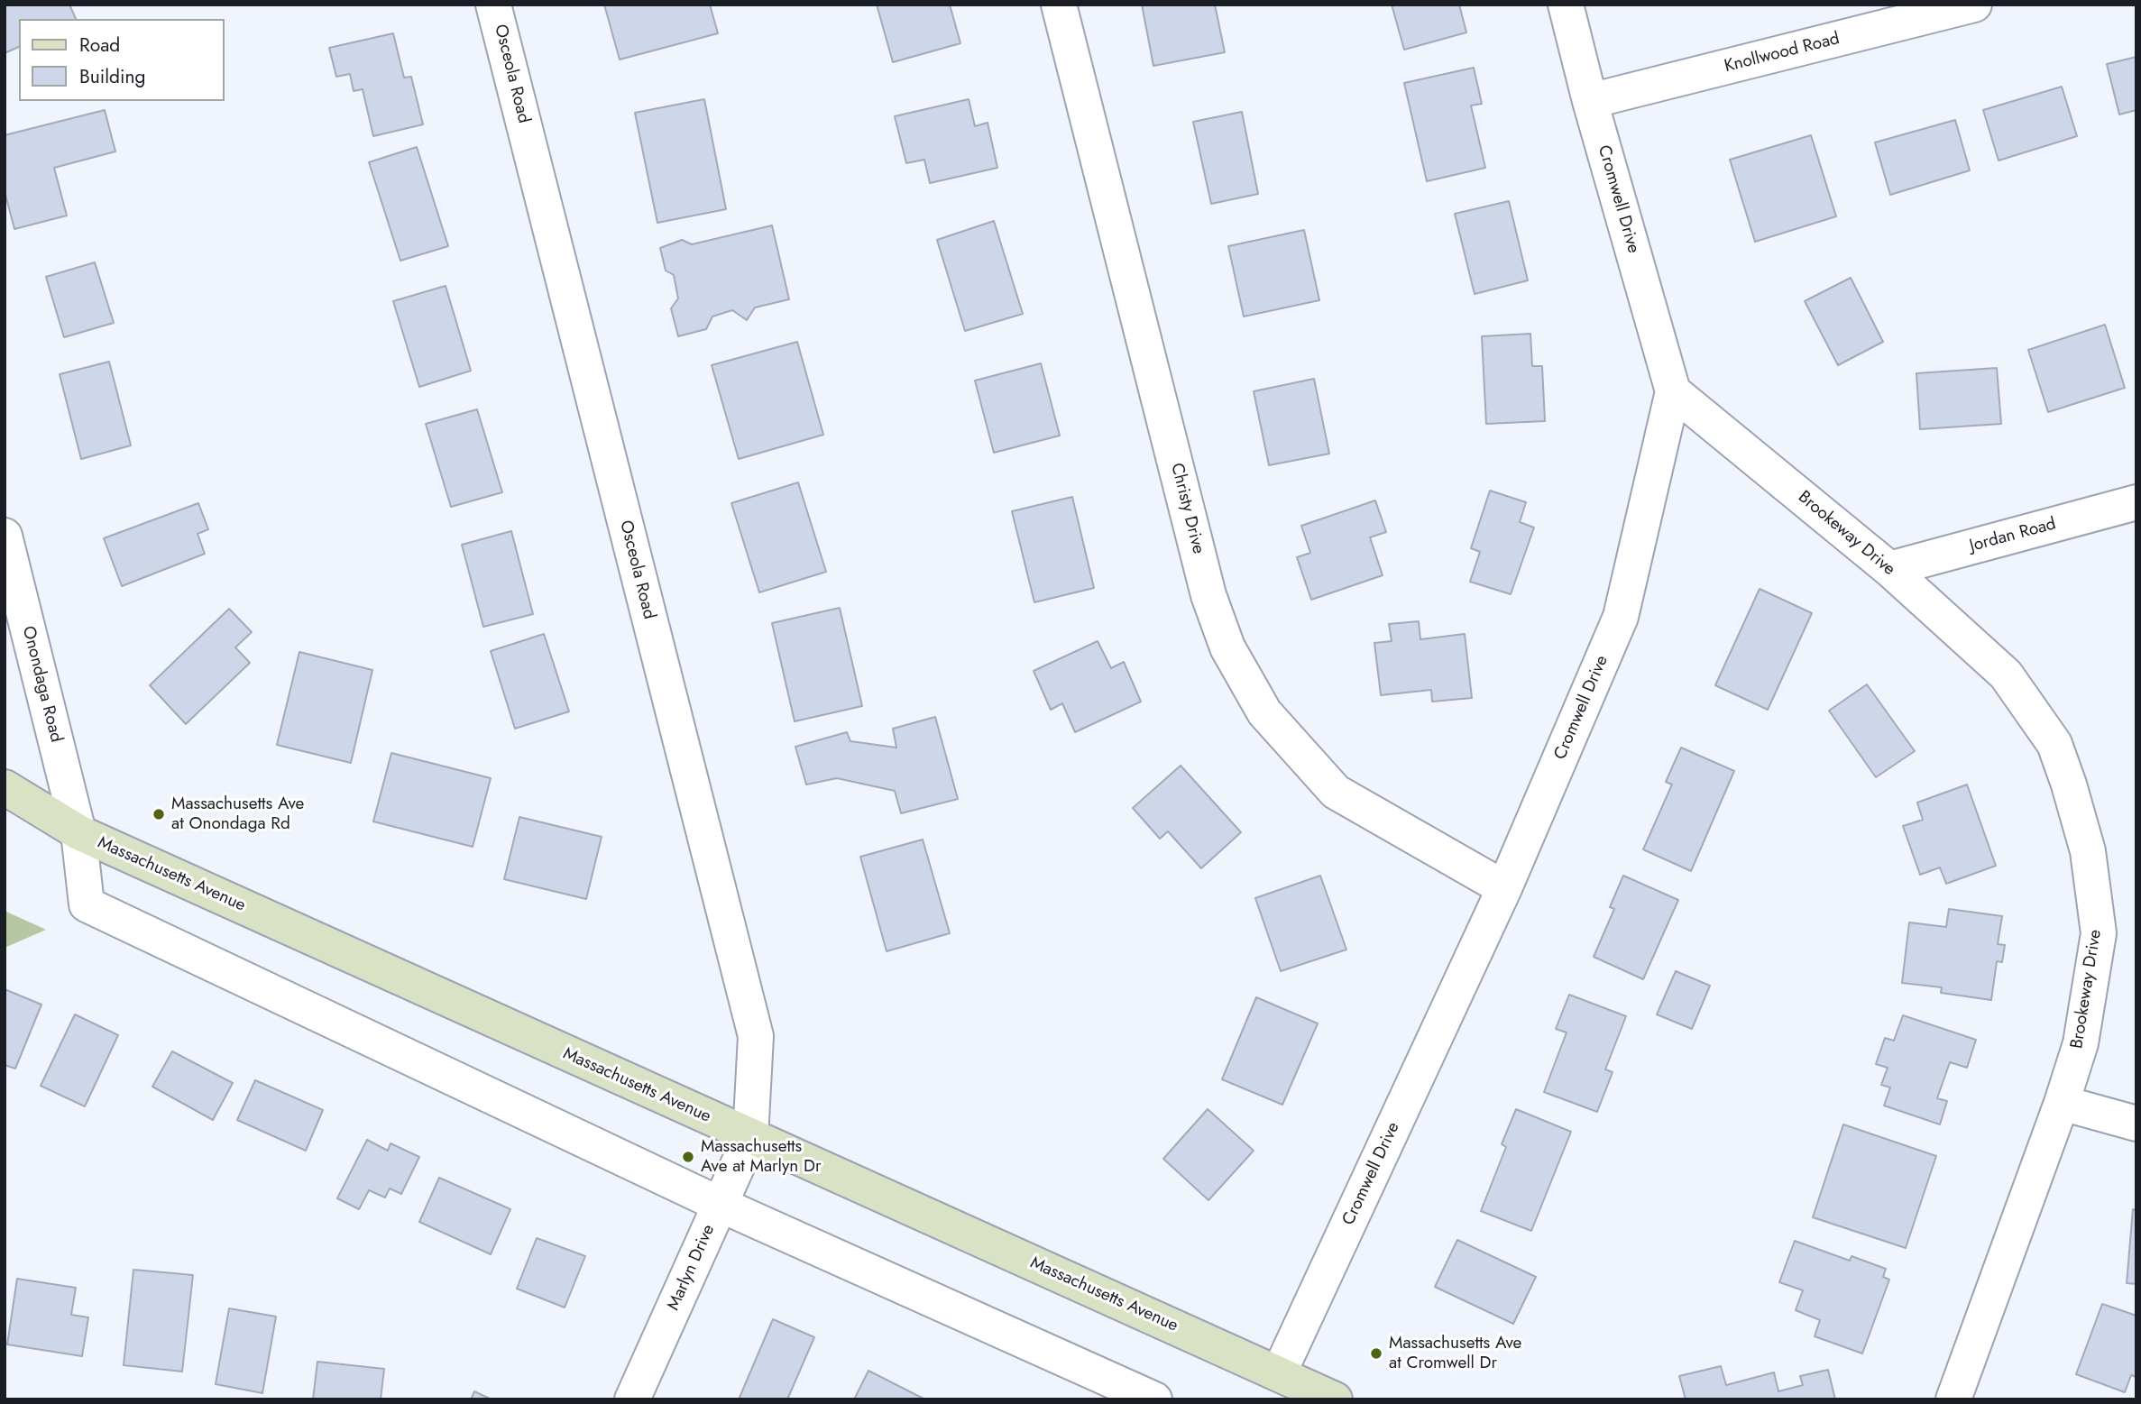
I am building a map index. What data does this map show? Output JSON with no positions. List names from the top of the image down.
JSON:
{
  "streets": {
    "main road": ["Massachusetts Avenue"],
    "street": [
      "Knollwood Road",
      "Osceola Road",
      "Cromwell Drive",
      "Christy Drive",
      "Brookeway Drive",
      "Jordan Road",
      "Onondaga Road",
      "Marlyn Drive"
    ]
  },
  "crossings": [
    ["Knollwood Road", "Cromwell Drive"],
    ["Osceola Road", "Massachusetts Avenue"],
    ["Osceola Road", "Marlyn Drive"],
    ["Cromwell Drive", "Christy Drive"],
    ["Cromwell Drive", "Brookeway Drive"],
    ["Cromwell Drive", "Massachusetts Avenue"],
    ["Brookeway Drive", "Jordan Road"],
    ["Onondaga Road", "Massachusetts Avenue"],
    ["Massachusetts Avenue", "Marlyn Drive"]
  ],
  "places": ["Massachusetts Ave at Onondaga Rd", "Massachusetts Ave at Marlyn Dr", "Massachusetts Ave at Cromwell Dr"],
  "legend": ["Road", "Building"]
}
